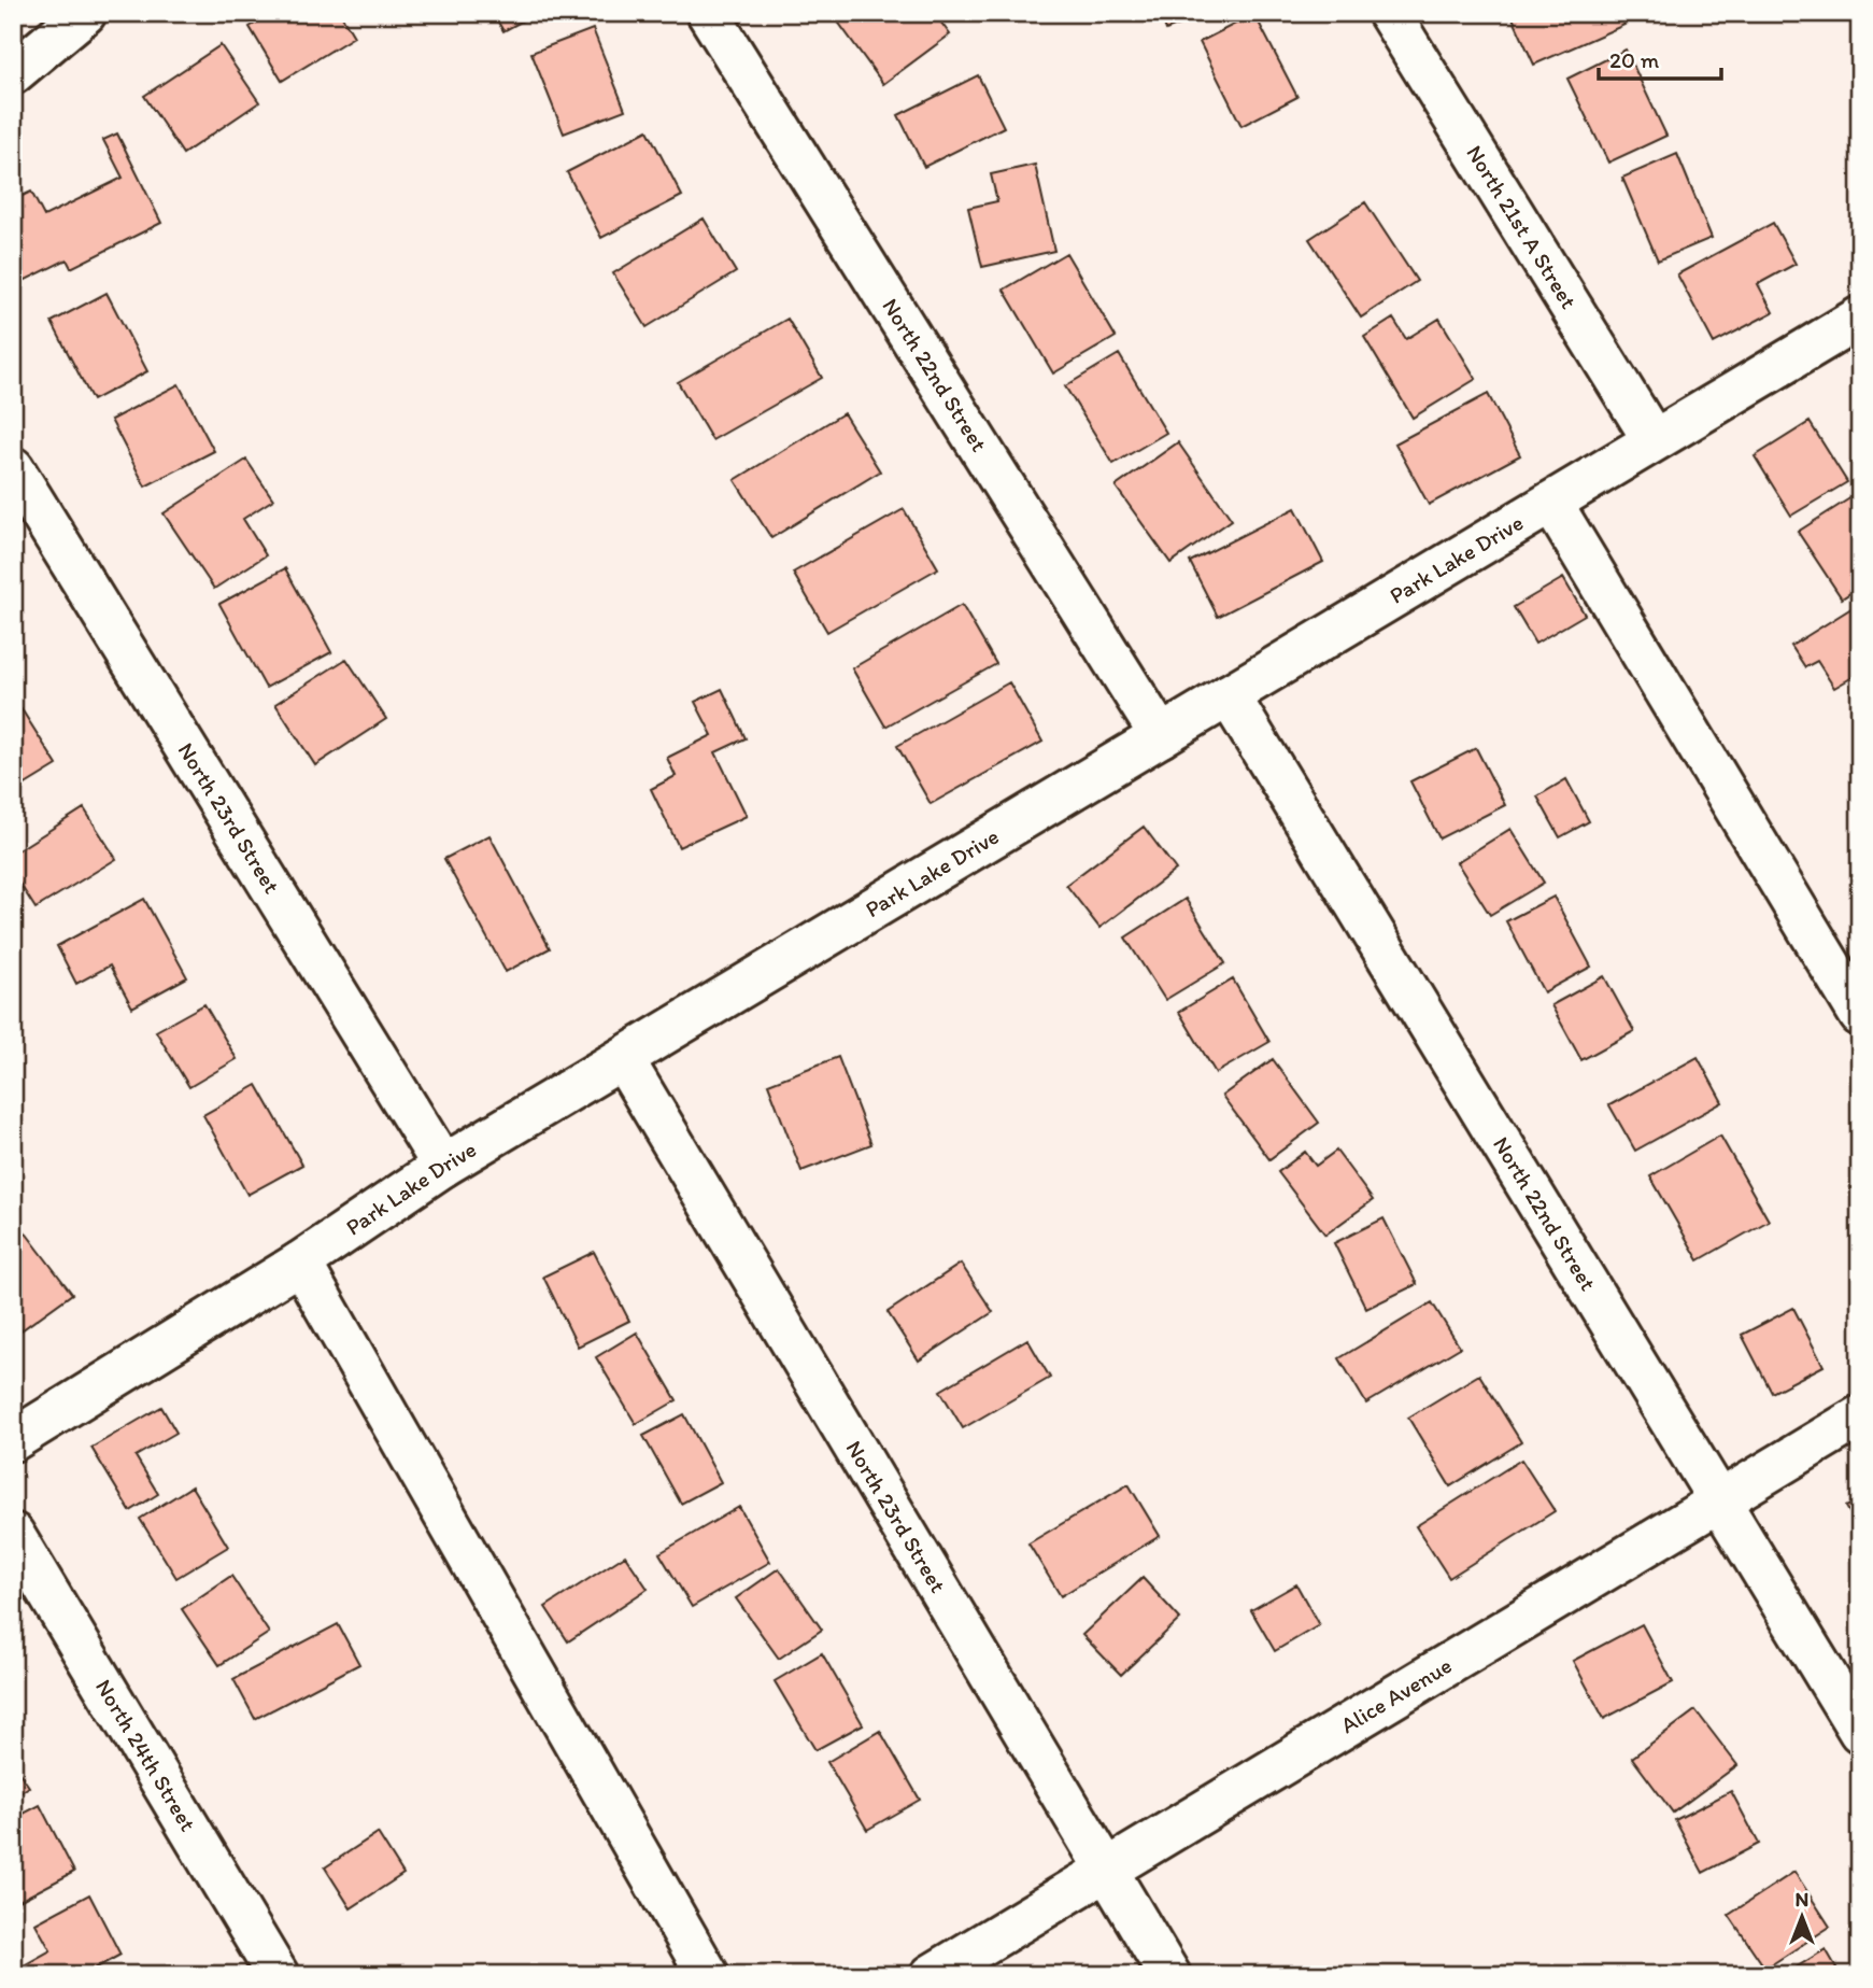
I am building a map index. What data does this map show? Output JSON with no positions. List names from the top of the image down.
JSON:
{
  "streets": {
    "street": [
      "North 21st A Street",
      "North 22nd Street",
      "Park Lake Drive",
      "North 23rd Street",
      "Alice Avenue",
      "North 24th Street"
    ]
  },
  "crossings": [
    ["North 21st A Street", "Park Lake Drive"],
    ["North 22nd Street", "Park Lake Drive"],
    ["North 22nd Street", "Alice Avenue"],
    ["Park Lake Drive", "North 23rd Street"],
    ["North 23rd Street", "Alice Avenue"]
  ],
  "scale_bar": "20 m",
  "north": "top"
}
